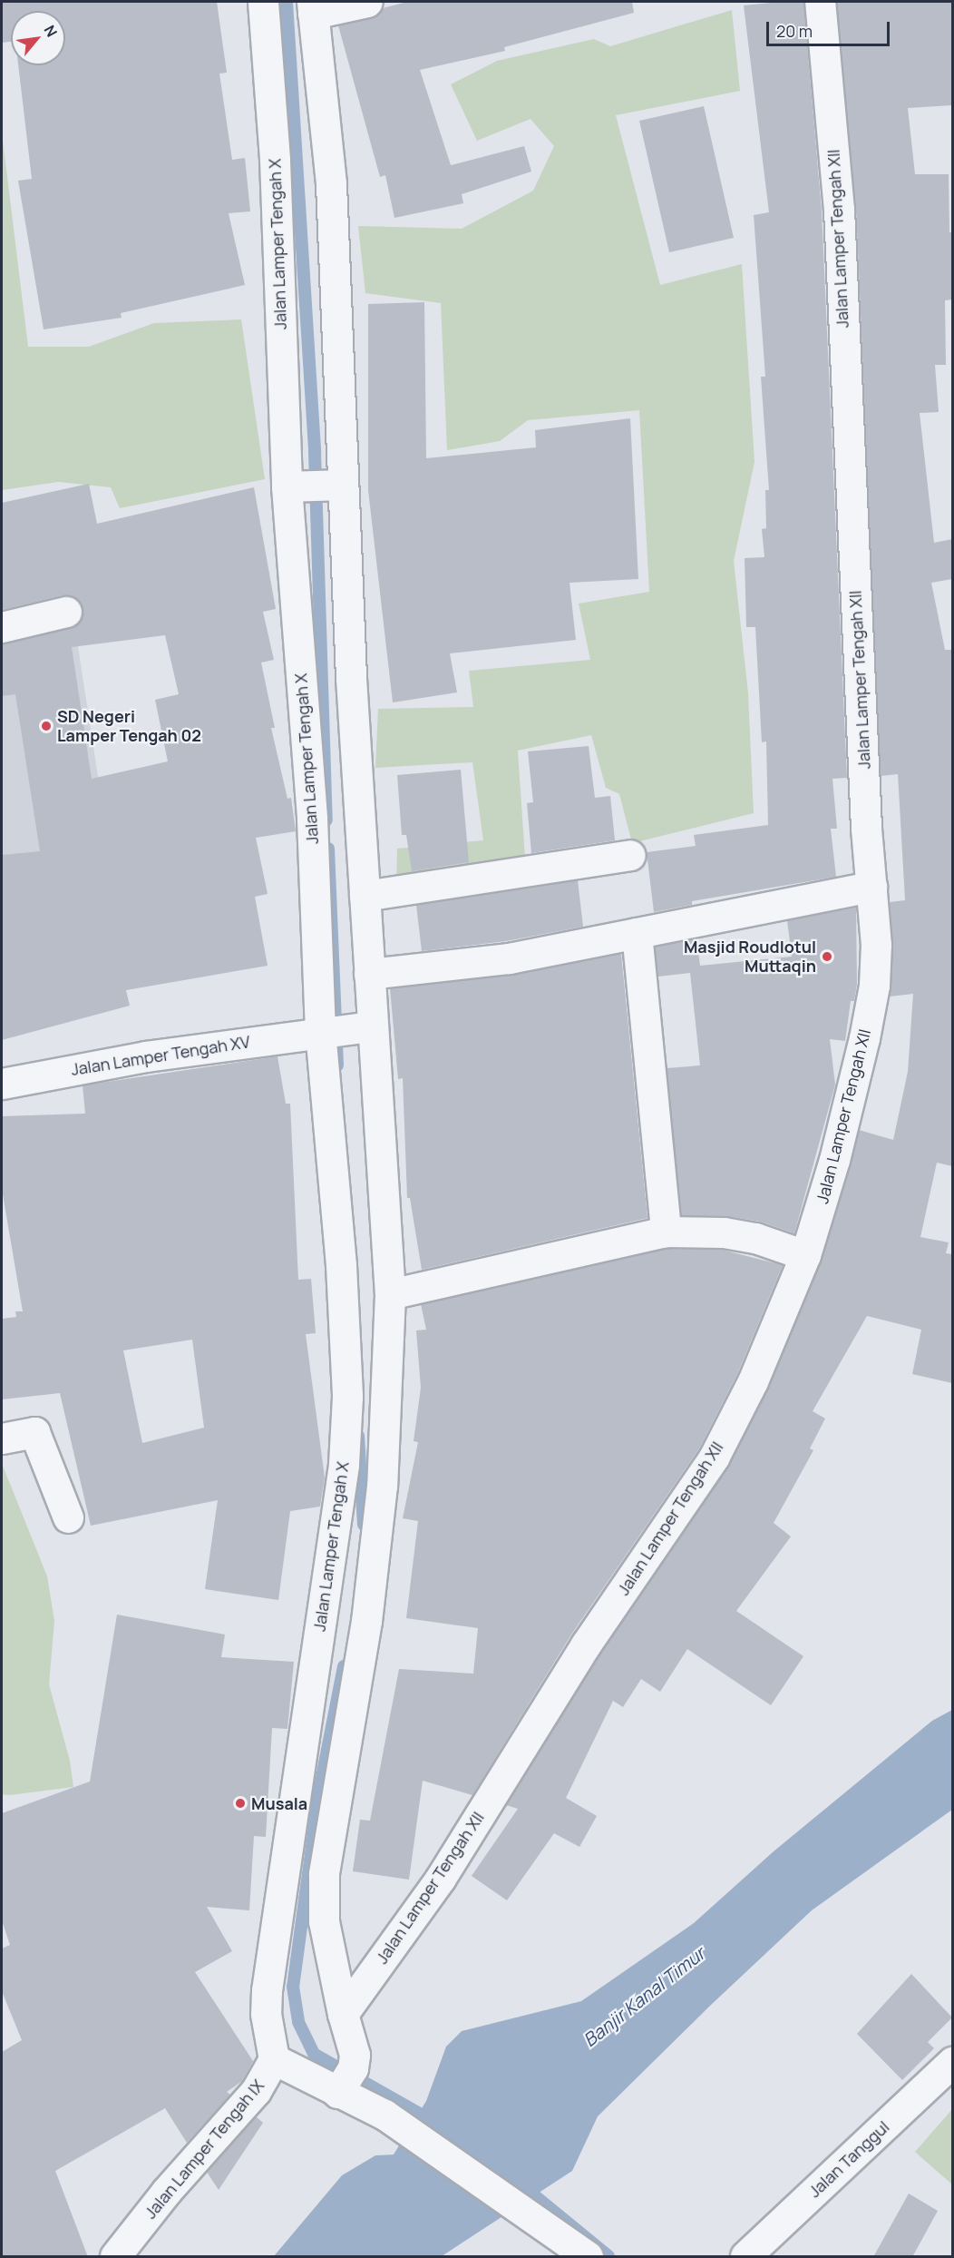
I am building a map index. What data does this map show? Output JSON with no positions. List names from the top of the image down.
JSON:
{
  "streets": {
    "street": [
      "Jalan Lamper Tengah XII",
      "Jalan Lamper Tengah X",
      "Jalan Lamper Tengah XV",
      "Jalan Lamper Tengah IX",
      "Jalan Tanggul"
    ]
  },
  "crossings": [
    ["Jalan Lamper Tengah XII", "Jalan Lamper Tengah X"],
    ["Jalan Lamper Tengah X", "Jalan Lamper Tengah XV"],
    ["Jalan Lamper Tengah X", "Jalan Lamper Tengah IX"]
  ],
  "water": ["Banjir Kanal Timur"],
  "places": ["SD Negeri Lamper Tengah 02", "Masjid Roudlotul Muttaqin", "Musala"],
  "scale_bar": "20 m",
  "north": "top right"
}
